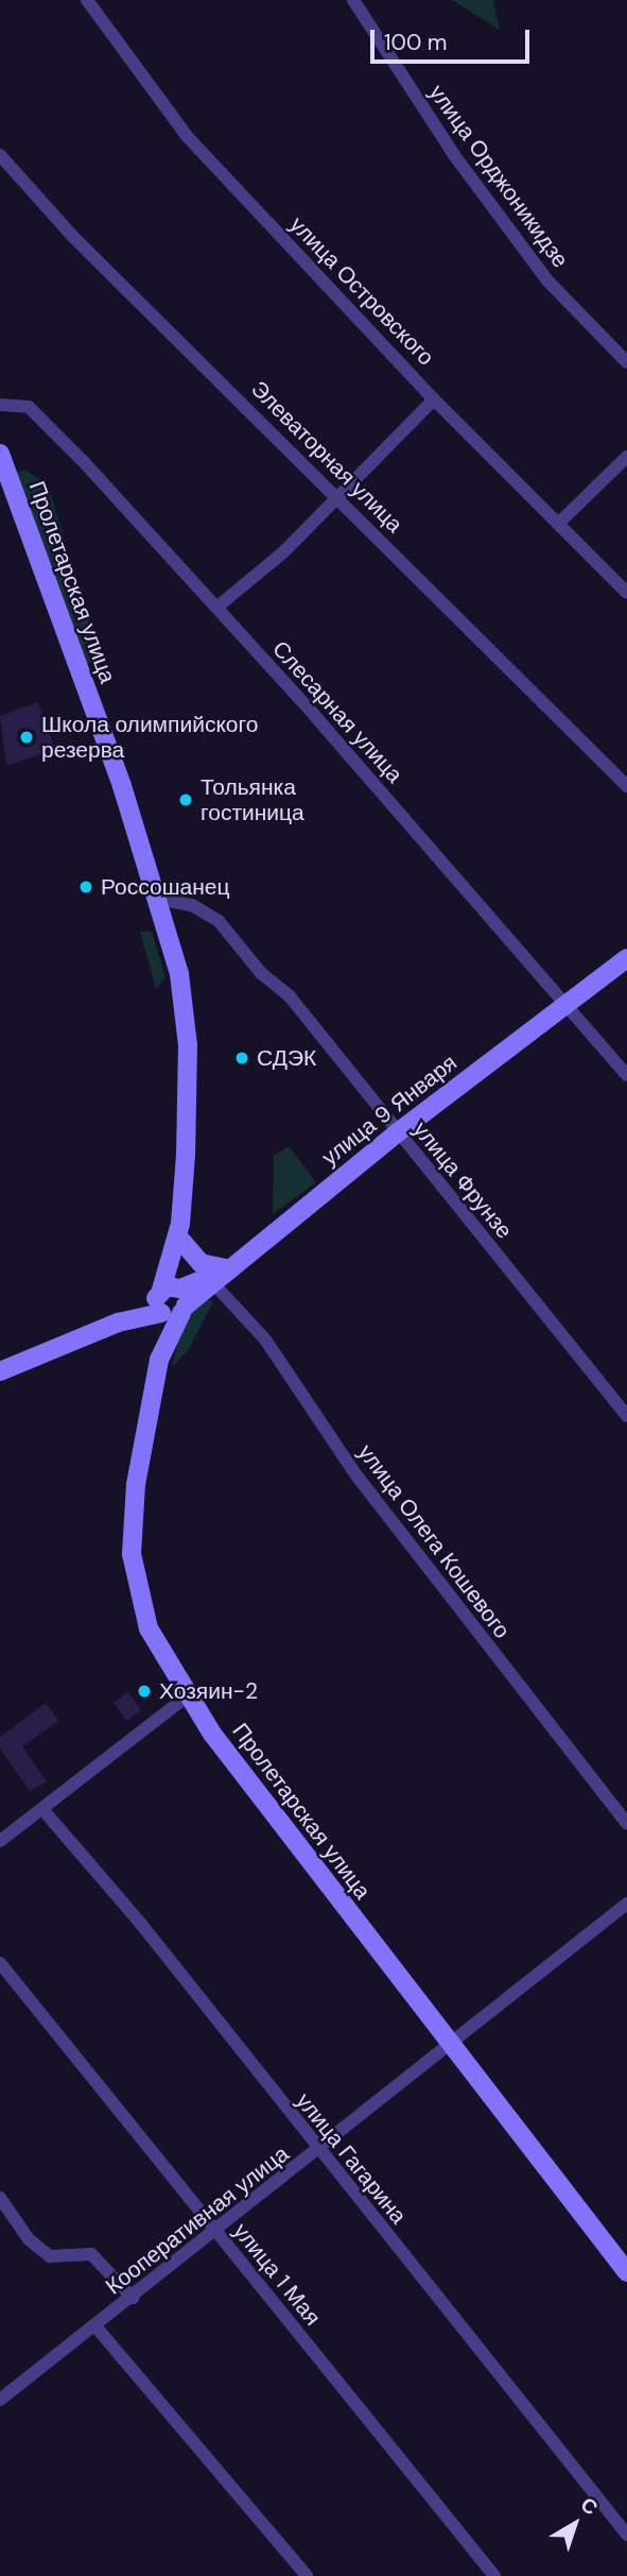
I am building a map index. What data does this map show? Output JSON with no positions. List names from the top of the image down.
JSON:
{
  "streets": {
    "main road": ["Пролетарская улица", "улица 9 Января"],
    "street": [
      "улица Орджоникидзе",
      "улица Островского",
      "Элеваторная улица",
      "Слесарная улица",
      "улица Фрунзе",
      "улица Олега Кошевого",
      "улица Гагарина",
      "Кооперативная улица",
      "улица 1 Мая"
    ]
  },
  "crossings": [
    ["Пролетарская улица", "улица 9 Января"],
    ["Пролетарская улица", "улица Фрунзе"],
    ["Пролетарская улица", "Кооперативная улица"],
    ["Слесарная улица", "улица 9 Января"],
    ["улица 9 Января", "улица Фрунзе"],
    ["улица 9 Января", "улица Олега Кошевого"],
    ["улица Гагарина", "Кооперативная улица"],
    ["Кооперативная улица", "улица 1 Мая"]
  ],
  "places": [
    "Школа олимпийского резерва",
    "Тольянка гостиница",
    "Россошанец",
    "СДЭК",
    "Хозяин-2"
  ],
  "scale_bar": "100 m",
  "north": "top right"
}
